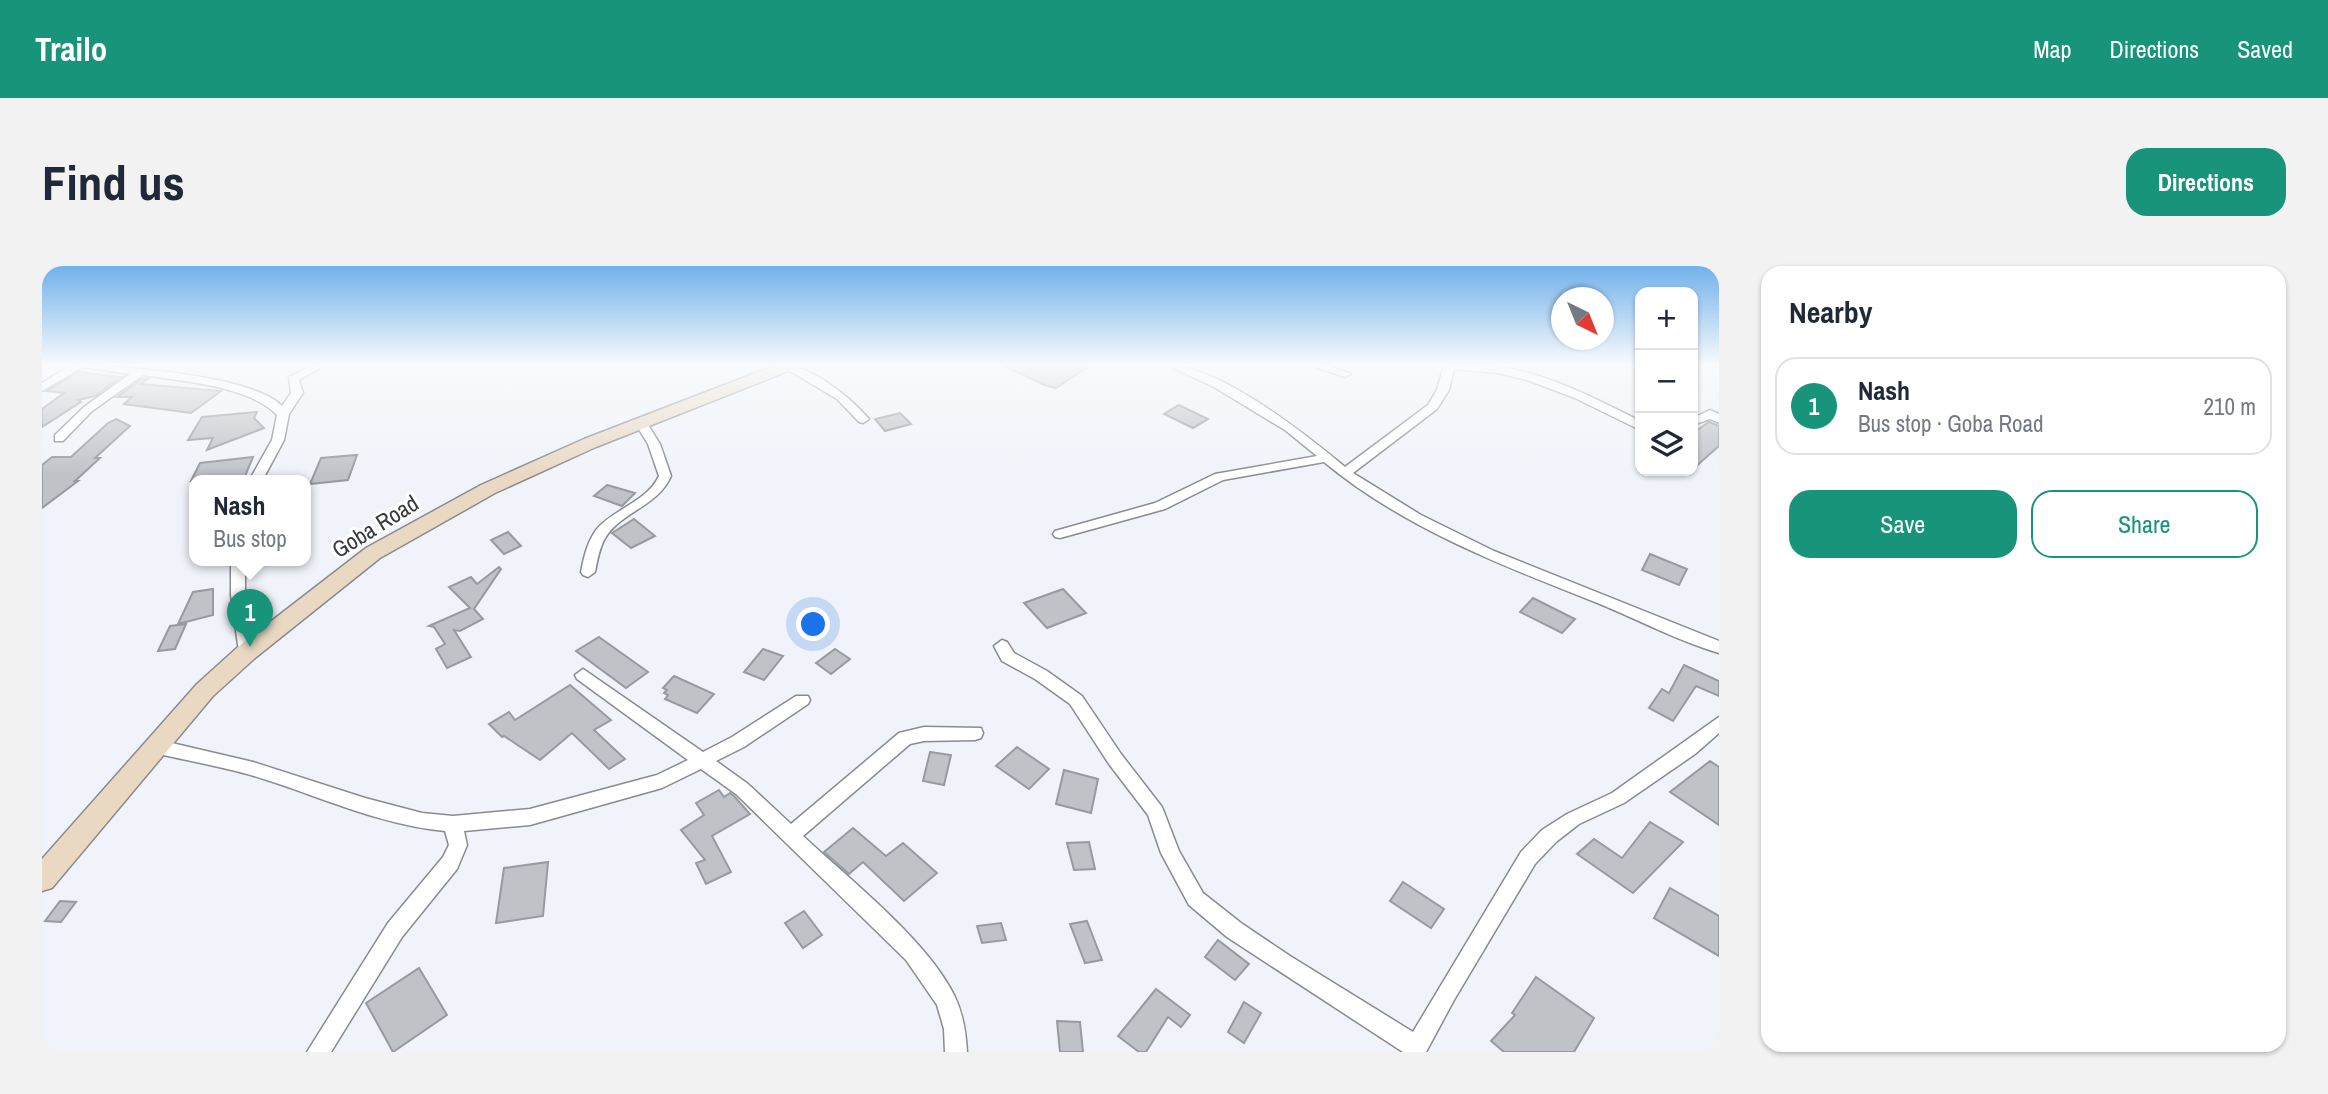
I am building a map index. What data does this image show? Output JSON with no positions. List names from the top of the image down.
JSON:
{
  "streets": {
    "main road": ["Goba Road"]
  },
  "north": "bottom right",
  "page": {
    "header": "Trailo",
    "nav": ["Map", "Directions", "Saved"],
    "buttons": [
      "Directions",
      ["Save", "Share"]
    ],
    "title": "Find us",
    "heading": "Nearby",
    "map_buttons": ["+", "−"],
    "list": [
      {
        "mark": "1",
        "name": "Nash",
        "note": "Bus stop · Goba Road",
        "value": "210 m"
      }
    ],
    "popup": ["Nash", "Bus stop"],
    "pins": "1"
  }
}
